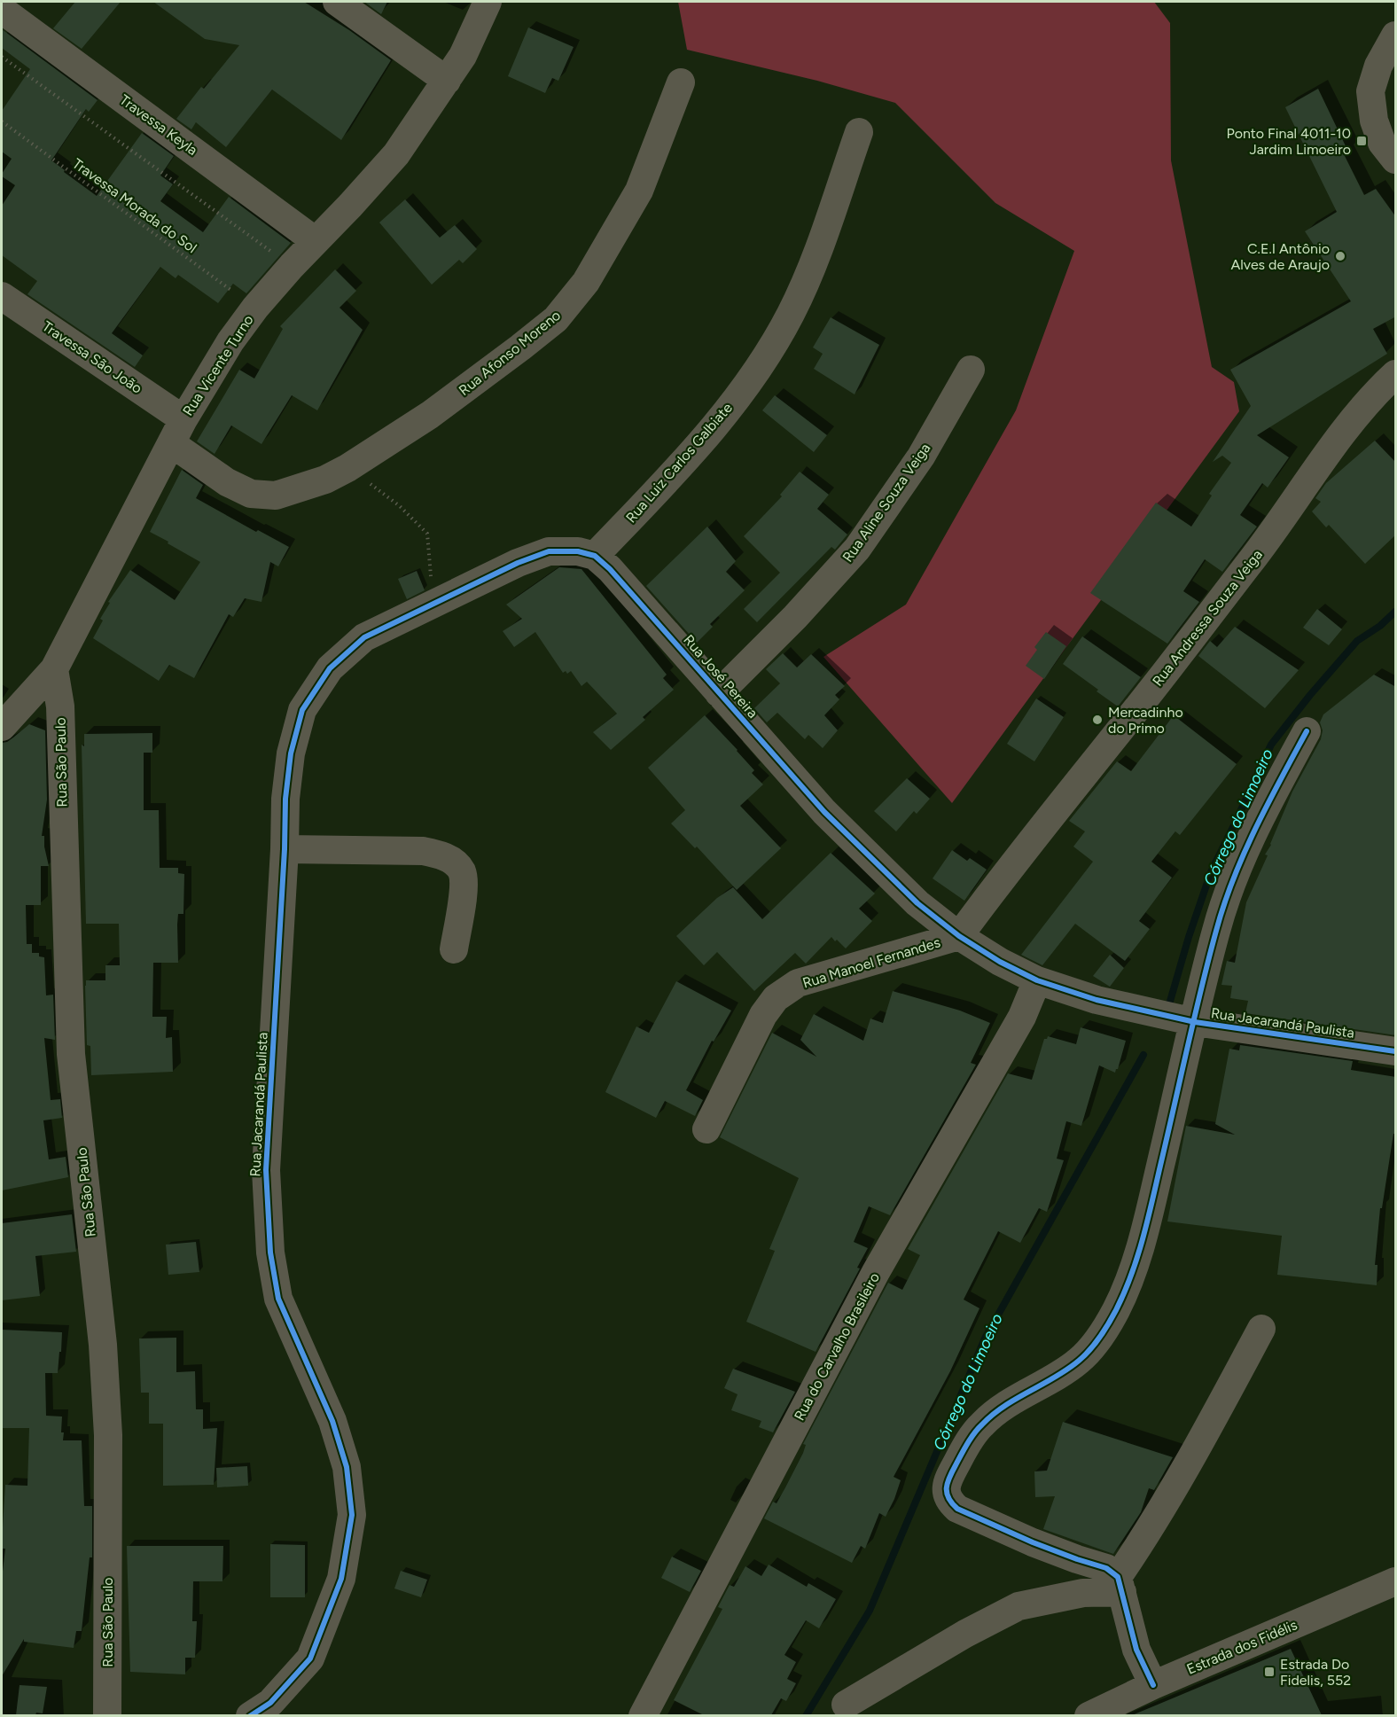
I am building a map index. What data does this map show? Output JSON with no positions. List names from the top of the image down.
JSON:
{
  "streets": {
    "street": [
      "Travessa Keyla",
      "Rua Afonso Moreno",
      "Travessa São João",
      "Rua Vicente Turno",
      "Rua Luiz Carlos Galbiate",
      "Rua Aline Souza Veiga",
      "Rua Andressa Souza Veiga",
      "Rua José Pereira",
      "Rua São Paulo",
      "Rua Manoel Fernandes",
      "Rua Jacarandá Paulista",
      "Rua do Carvalho Brasileiro",
      "Estrada dos Fidélis"
    ],
    "path": ["Travessa Morada do Sol"]
  },
  "crossings": [
    ["Travessa Keyla", "Rua Vicente Turno"],
    ["Travessa Morada do Sol", "Rua Vicente Turno"],
    ["Travessa São João", "Rua Vicente Turno"],
    ["Rua Vicente Turno", "Rua São Paulo"],
    ["Rua Luiz Carlos Galbiate", "Rua José Pereira"],
    ["Rua Aline Souza Veiga", "Rua José Pereira"],
    ["Rua Andressa Souza Veiga", "Rua José Pereira"],
    ["Rua Andressa Souza Veiga", "Rua Manoel Fernandes"],
    ["Rua Andressa Souza Veiga", "Rua Jacarandá Paulista"],
    ["Rua José Pereira", "Rua Manoel Fernandes"],
    ["Rua José Pereira", "Rua Jacarandá Paulista"],
    ["Rua Manoel Fernandes", "Rua Jacarandá Paulista"],
    ["Rua Jacarandá Paulista", "Rua do Carvalho Brasileiro"]
  ],
  "water": ["Córrego do Limoeiro"],
  "places": {
    "transit": ["Ponto Final 4011-10 Jardim Limoeiro", "Estrada Do Fidelis, 552"],
    "other": ["C.E.I Antônio Alves de Araujo", "Mercadinho do Primo"]
  }
}
